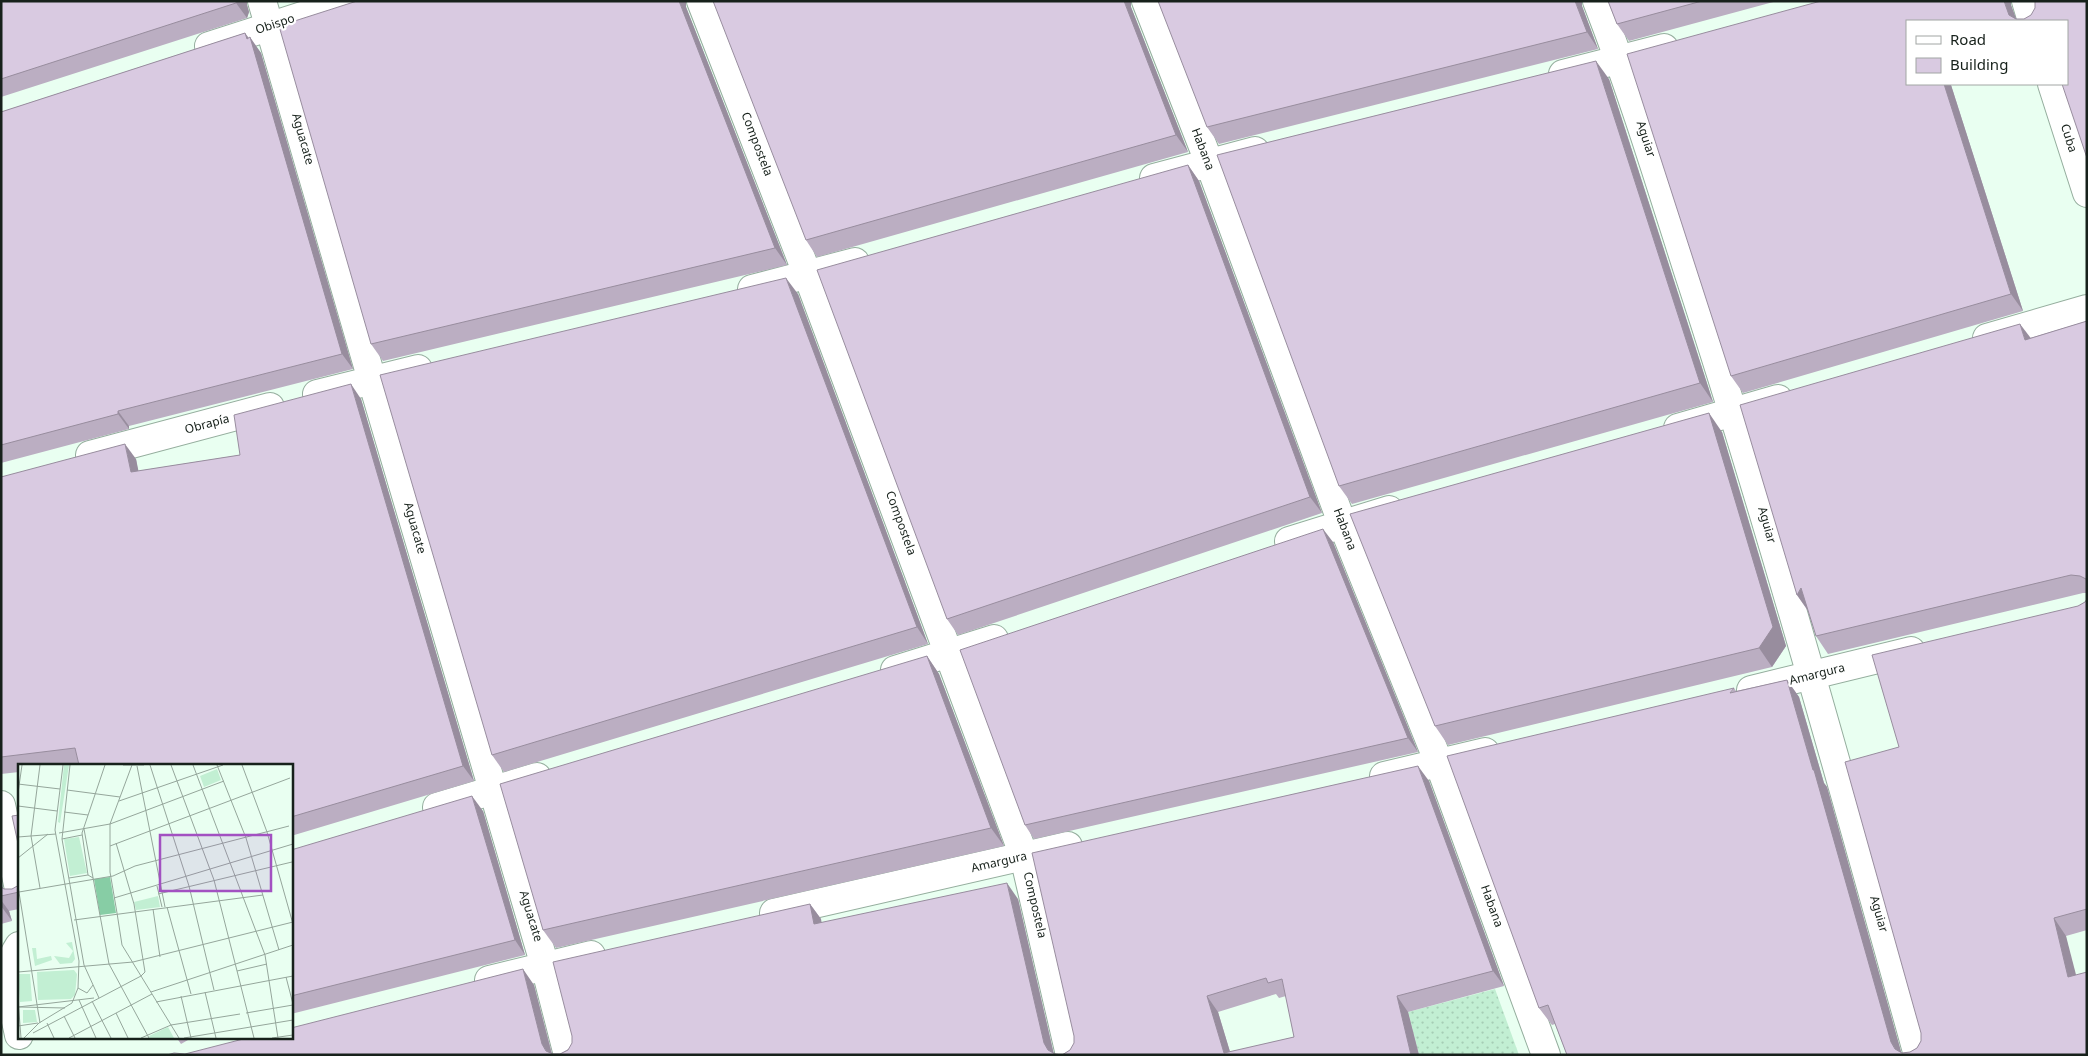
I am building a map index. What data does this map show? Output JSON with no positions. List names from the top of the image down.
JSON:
{
  "streets": {
    "street": [
      "Obispo",
      "Cuba",
      "Aguacate",
      "Aguiar",
      "Compostela",
      "Habana",
      "Obrapía",
      "Amargura"
    ]
  },
  "crossings": [
    ["Obispo", "Aguacate"],
    ["Aguacate", "Obrapía"],
    ["Aguiar", "Amargura"],
    ["Compostela", "Amargura"]
  ],
  "legend": ["Road", "Building"]
}
